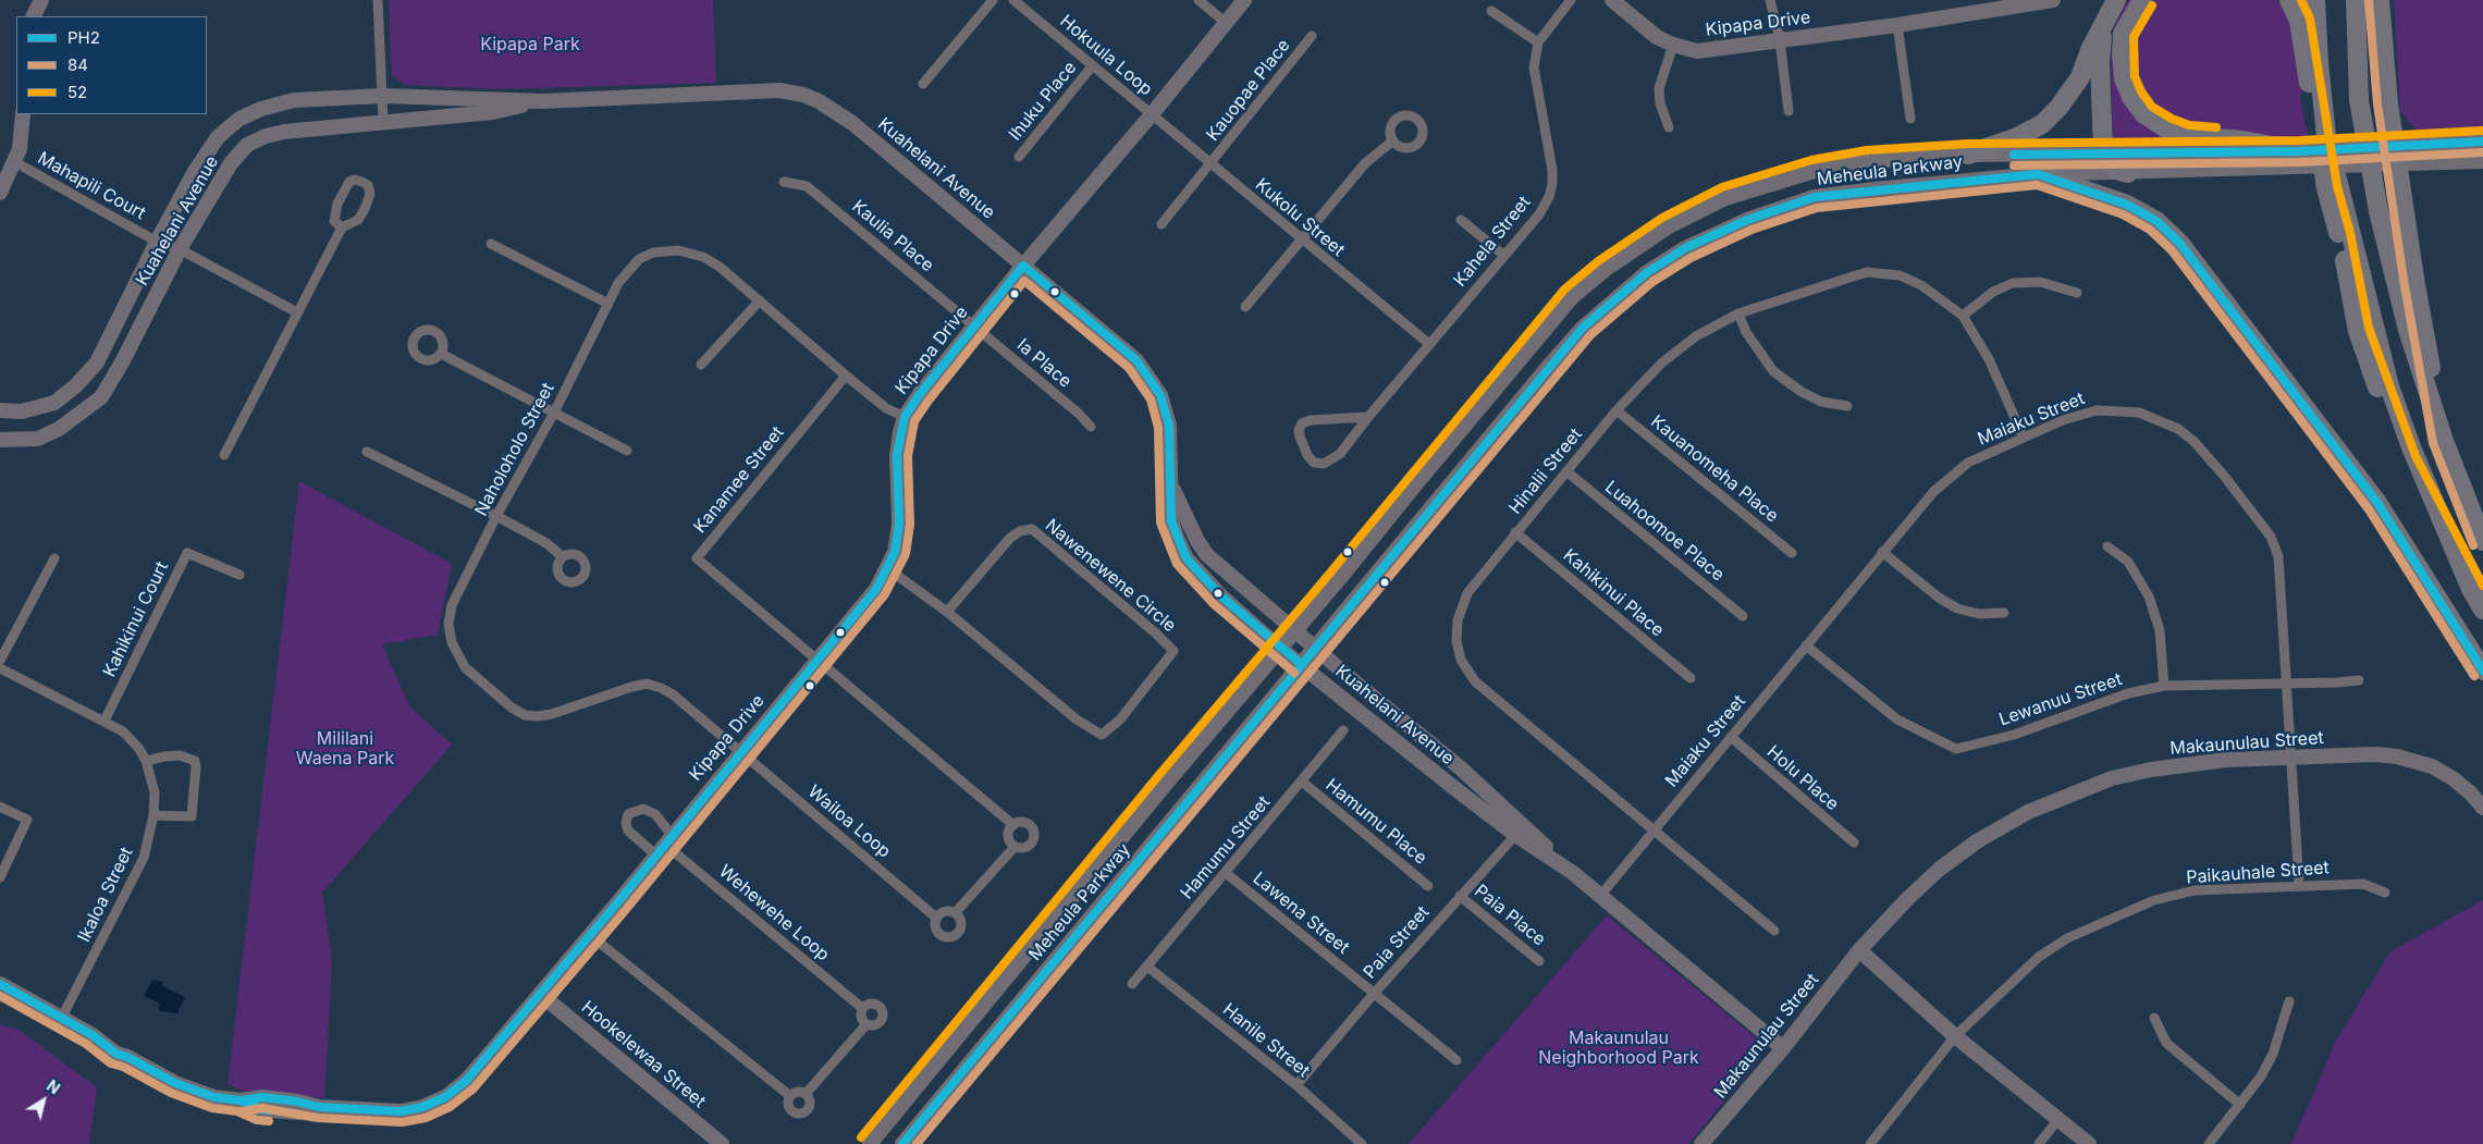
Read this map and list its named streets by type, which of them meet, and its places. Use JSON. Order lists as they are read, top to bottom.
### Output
{
  "streets": {
    "street": [
      "Kipapa Drive",
      "Hokuula Loop",
      "Kauopae Place",
      "Ihuku Place",
      "Kuahelani Avenue",
      "Meheula Parkway",
      "Mahapili Court",
      "Kukolu Street",
      "Kaulia Place",
      "Kahela Street",
      "Ia Place",
      "Maiaku Street",
      "Naholoholo Street",
      "Kauanomeha Place",
      "Hinalii Street",
      "Kanamee Street",
      "Luahoomoe Place",
      "Nawenewene Circle",
      "Kahikinui Place",
      "Kahikinui Court",
      "Lewanuu Street",
      "Makaunulau Street",
      "Holu Place",
      "Wailoa Loop",
      "Hamumu Place",
      "Hamumu Street",
      "Paikauhale Street",
      "Ikaloa Street",
      "Wehewehe Loop",
      "Lawena Street",
      "Paia Place",
      "Paia Street",
      "Hanile Street",
      "Hookelewaa Street"
    ]
  },
  "crossings": [
    ["Kipapa Drive", "Hokuula Loop"],
    ["Kipapa Drive", "Kuahelani Avenue"],
    ["Kipapa Drive", "Kukolu Street"],
    ["Kipapa Drive", "Kaulia Place"],
    ["Kipapa Drive", "Ia Place"],
    ["Kipapa Drive", "Naholoholo Street"],
    ["Kipapa Drive", "Kanamee Street"],
    ["Kipapa Drive", "Nawenewene Circle"],
    ["Kipapa Drive", "Wailoa Loop"],
    ["Kipapa Drive", "Ikaloa Street"],
    ["Kipapa Drive", "Wehewehe Loop"],
    ["Kipapa Drive", "Hookelewaa Street"],
    ["Hokuula Loop", "Ihuku Place"],
    ["Hokuula Loop", "Kukolu Street"],
    ["Kauopae Place", "Kukolu Street"],
    ["Kuahelani Avenue", "Meheula Parkway"],
    ["Kuahelani Avenue", "Mahapili Court"],
    ["Kuahelani Avenue", "Maiaku Street"],
    ["Kuahelani Avenue", "Makaunulau Street"],
    ["Kuahelani Avenue", "Paia Street"],
    ["Kukolu Street", "Kahela Street"],
    ["Kaulia Place", "Ia Place"],
    ["Maiaku Street", "Hinalii Street"],
    ["Maiaku Street", "Lewanuu Street"],
    ["Maiaku Street", "Makaunulau Street"],
    ["Maiaku Street", "Holu Place"],
    ["Maiaku Street", "Paikauhale Street"],
    ["Naholoholo Street", "Kanamee Street"],
    ["Naholoholo Street", "Wailoa Loop"],
    ["Kauanomeha Place", "Hinalii Street"],
    ["Hinalii Street", "Luahoomoe Place"],
    ["Hinalii Street", "Kahikinui Place"],
    ["Kahikinui Court", "Ikaloa Street"],
    ["Hamumu Place", "Hamumu Street"],
    ["Hamumu Street", "Lawena Street"],
    ["Hamumu Street", "Hanile Street"],
    ["Lawena Street", "Paia Street"],
    ["Paia Place", "Paia Street"],
    ["Paia Street", "Hanile Street"]
  ],
  "parks": ["Kipapa Park", "Mililani Waena Park", "Makaunulau Neighborhood Park"],
  "lines": ["transit line 52", "transit line 84", "transit line PH2"],
  "legend": ["PH2", "84", "52"],
  "north": "top right"
}
